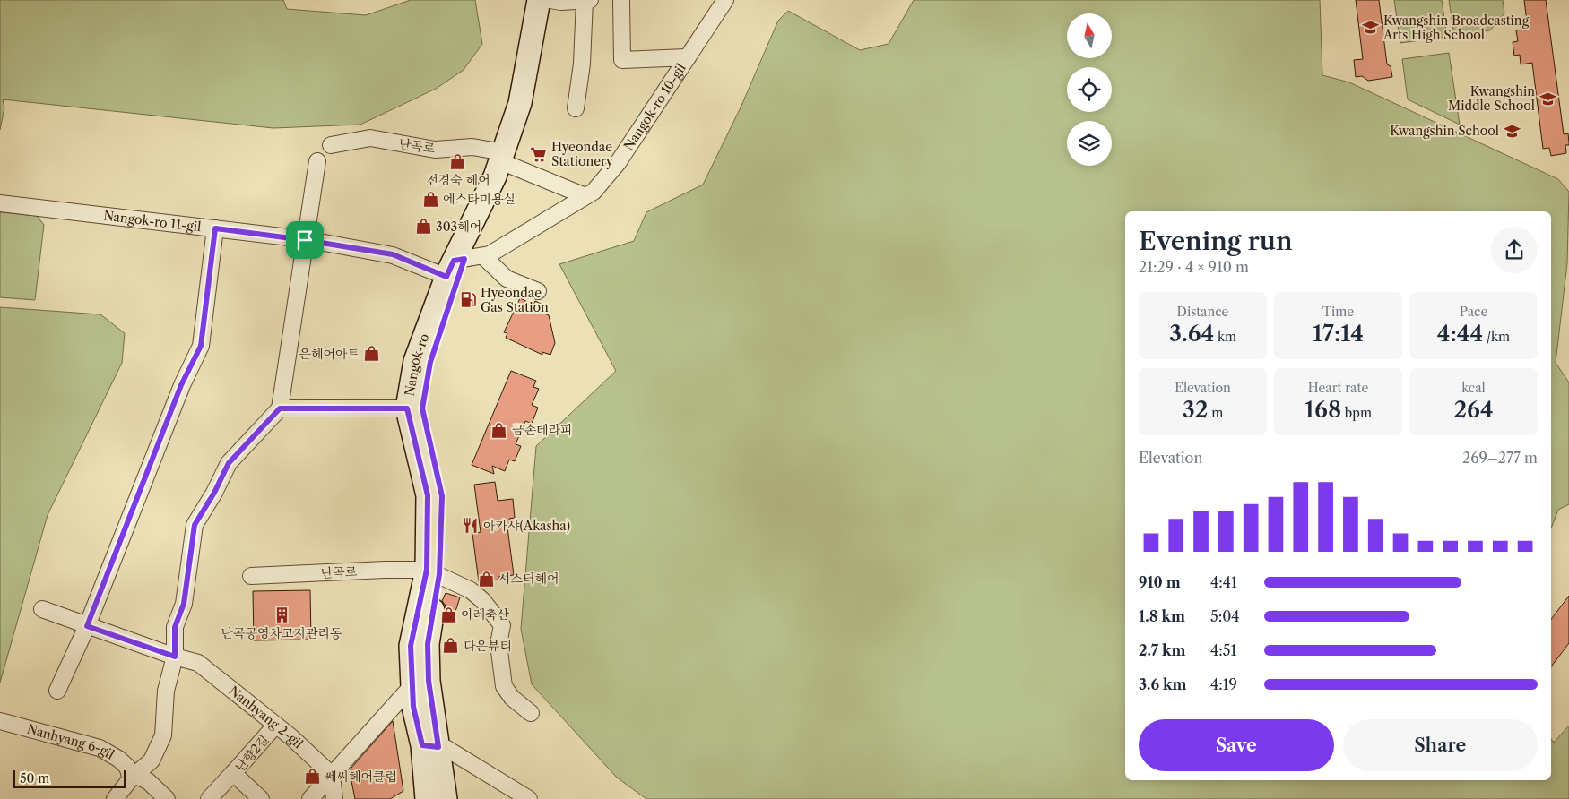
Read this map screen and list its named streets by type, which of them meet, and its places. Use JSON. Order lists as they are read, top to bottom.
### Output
{
  "streets": {
    "main road": ["Nangok-ro"],
    "street": [
      "Nangok-ro 10-gil",
      "난곡로",
      "Nangok-ro 11-gil",
      "Nanhyang 2-gil",
      "Nanhyang 6-gil",
      "난향2길"
    ]
  },
  "crossings": [
    ["Nangok-ro 10-gil", "난곡로"],
    ["Nangok-ro 10-gil", "Nangok-ro 11-gil"],
    ["Nangok-ro 10-gil", "Nangok-ro"],
    ["난곡로", "Nangok-ro"],
    ["Nangok-ro 11-gil", "Nangok-ro"],
    ["Nanhyang 2-gil", "난향2길"]
  ],
  "places": {
    "school or university": ["Kwangshin Broadcasting Arts High School", "Kwangshin Middle School", "Kwangshin School"],
    "supermarket": ["Hyeondae Stationery"],
    "shop": [
      "전경숙 헤어",
      "에스타미용실",
      "303헤어",
      "은헤어아트",
      "금손테라피",
      "시스터헤어",
      "이레축산",
      "다은뷰티",
      "쎄씨헤어클럽"
    ],
    "fuel station": ["Hyeondae Gas Station"],
    "restaurant": ["아카샤(Akasha)"],
    "building": ["난곡공영차고지관리동"]
  },
  "scale_bar": "50 m",
  "north": "top",
  "page": {
    "heading": ["Evening run", "21:29 · 4 × 910 m"],
    "stats": [
      ["Distance", "3.64 km"],
      ["Time", "17:14"],
      ["Pace", "4:44 /km"],
      ["Elevation", "32 m"],
      ["Heart rate", "168 bpm"],
      ["kcal", "264"]
    ],
    "chart": ["Elevation", "269–277 m"],
    "list": [
      {
        "name": "910 m",
        "note": "4:41"
      },
      {
        "name": "1.8 km",
        "note": "5:04"
      },
      {
        "name": "2.7 km",
        "note": "4:51"
      },
      {
        "name": "3.6 km",
        "note": "4:19"
      }
    ],
    "buttons": ["Save", "Share"],
    "scale": "50 m"
  }
}
